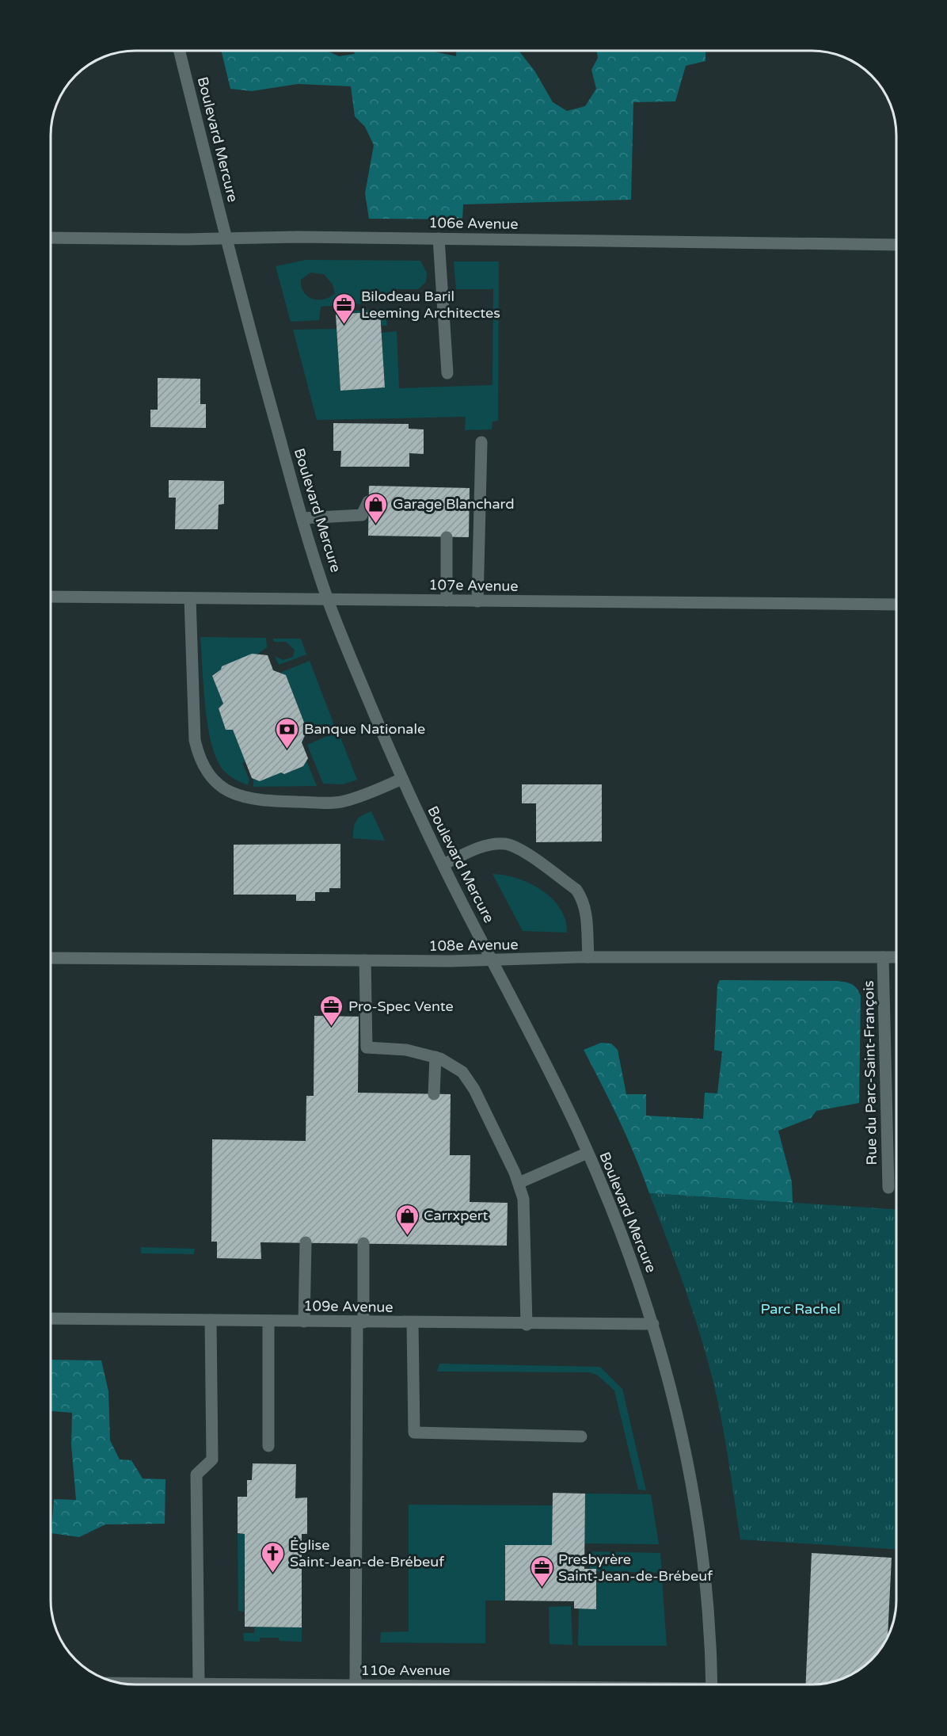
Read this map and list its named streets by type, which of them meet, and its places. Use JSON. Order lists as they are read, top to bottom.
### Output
{
  "streets": {
    "street": [
      "Boulevard Mercure",
      "106e Avenue",
      "107e Avenue",
      "108e Avenue",
      "Rue du Parc-Saint-François",
      "109e Avenue",
      "110e Avenue"
    ]
  },
  "crossings": [
    ["Boulevard Mercure", "106e Avenue"],
    ["Boulevard Mercure", "107e Avenue"],
    ["Boulevard Mercure", "108e Avenue"],
    ["Boulevard Mercure", "109e Avenue"],
    ["108e Avenue", "Rue du Parc-Saint-François"]
  ],
  "parks": ["Parc Rachel"],
  "places": {
    "office": ["Bilodeau Baril Leeming Architectes", "Pro-Spec Vente", "Presbyrère Saint-Jean-de-Brébeuf"],
    "shop": ["Garage Blanchard", "Carrxpert"],
    "bank": ["Banque Nationale"],
    "church": ["Église Saint-Jean-de-Brébeuf"]
  }
}
